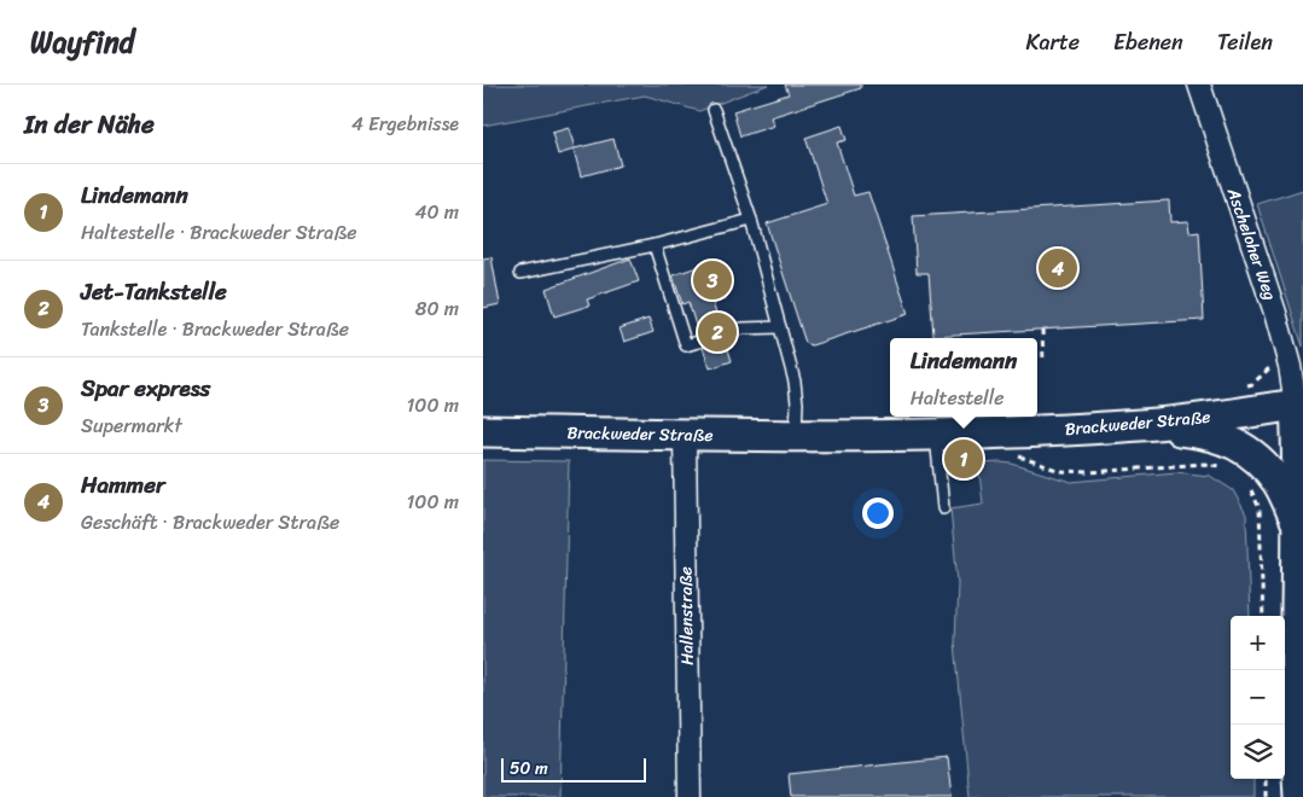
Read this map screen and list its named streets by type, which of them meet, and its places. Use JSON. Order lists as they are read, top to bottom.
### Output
{
  "streets": {
    "street": ["Ascheloher Weg", "Brackweder Straße", "Hallenstraße"]
  },
  "crossings": [
    ["Ascheloher Weg", "Brackweder Straße"],
    ["Brackweder Straße", "Hallenstraße"]
  ],
  "scale_bar": "50 m",
  "page": {
    "header": "Wayfind",
    "nav": ["Karte", "Ebenen", "Teilen"],
    "heading": ["In der Nähe", "4 Ergebnisse"],
    "list": [
      {
        "mark": "1",
        "name": "Lindemann",
        "note": "Haltestelle · Brackweder Straße",
        "value": "40 m"
      },
      {
        "mark": "2",
        "name": "Jet-Tankstelle",
        "note": "Tankstelle · Brackweder Straße",
        "value": "80 m"
      },
      {
        "mark": "3",
        "name": "Spar express",
        "note": "Supermarkt",
        "value": "100 m"
      },
      {
        "mark": "4",
        "name": "Hammer",
        "note": "Geschäft · Brackweder Straße",
        "value": "100 m"
      }
    ],
    "pins": [
      "4",
      "3",
      "2",
      "1"
    ],
    "popup": ["Lindemann", "Haltestelle"],
    "map_buttons": ["+", "−"],
    "scale": "50 m"
  }
}
